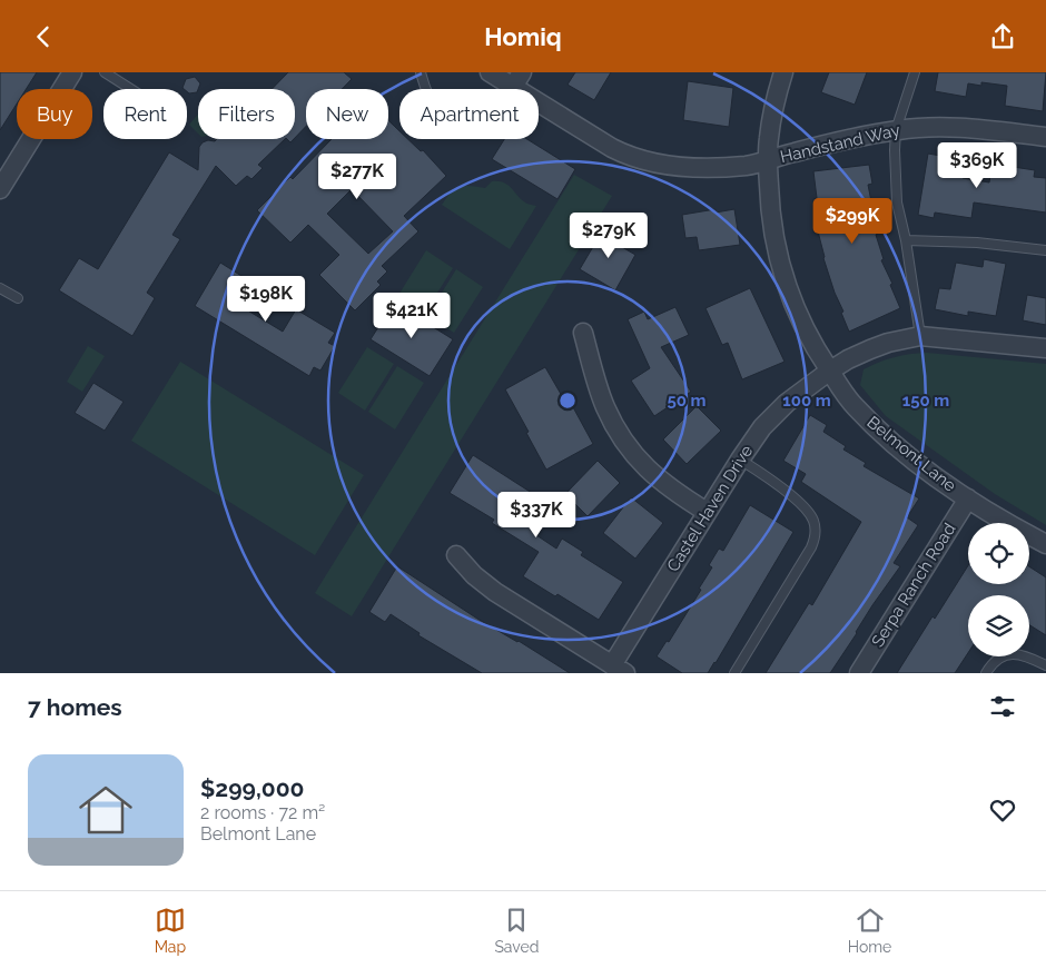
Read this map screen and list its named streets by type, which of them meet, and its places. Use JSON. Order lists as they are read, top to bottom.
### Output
{
  "streets": {
    "street": [
      "Handstand Way",
      "Belmont Lane",
      "Castel Haven Drive",
      "Serpa Ranch Road"
    ]
  },
  "crossings": [
    ["Handstand Way", "Belmont Lane"],
    ["Belmont Lane", "Castel Haven Drive"],
    ["Belmont Lane", "Serpa Ranch Road"]
  ],
  "page": {
    "header": "Homiq",
    "chip": [
      "Buy",
      "Rent",
      "Filters",
      "New",
      "Apartment"
    ],
    "price": [
      "$369K",
      "$277K",
      "$299K",
      "$279K",
      "$198K",
      "$421K",
      "$337K"
    ],
    "heading": "7 homes",
    "list": [
      {
        "name": "$299,000",
        "note": "2 rooms · 72 m² · Belmont Lane"
      }
    ],
    "tabs": ["Map", "Saved", "Home"]
  },
  "rings": ["50 m", "100 m", "150 m"]
}
